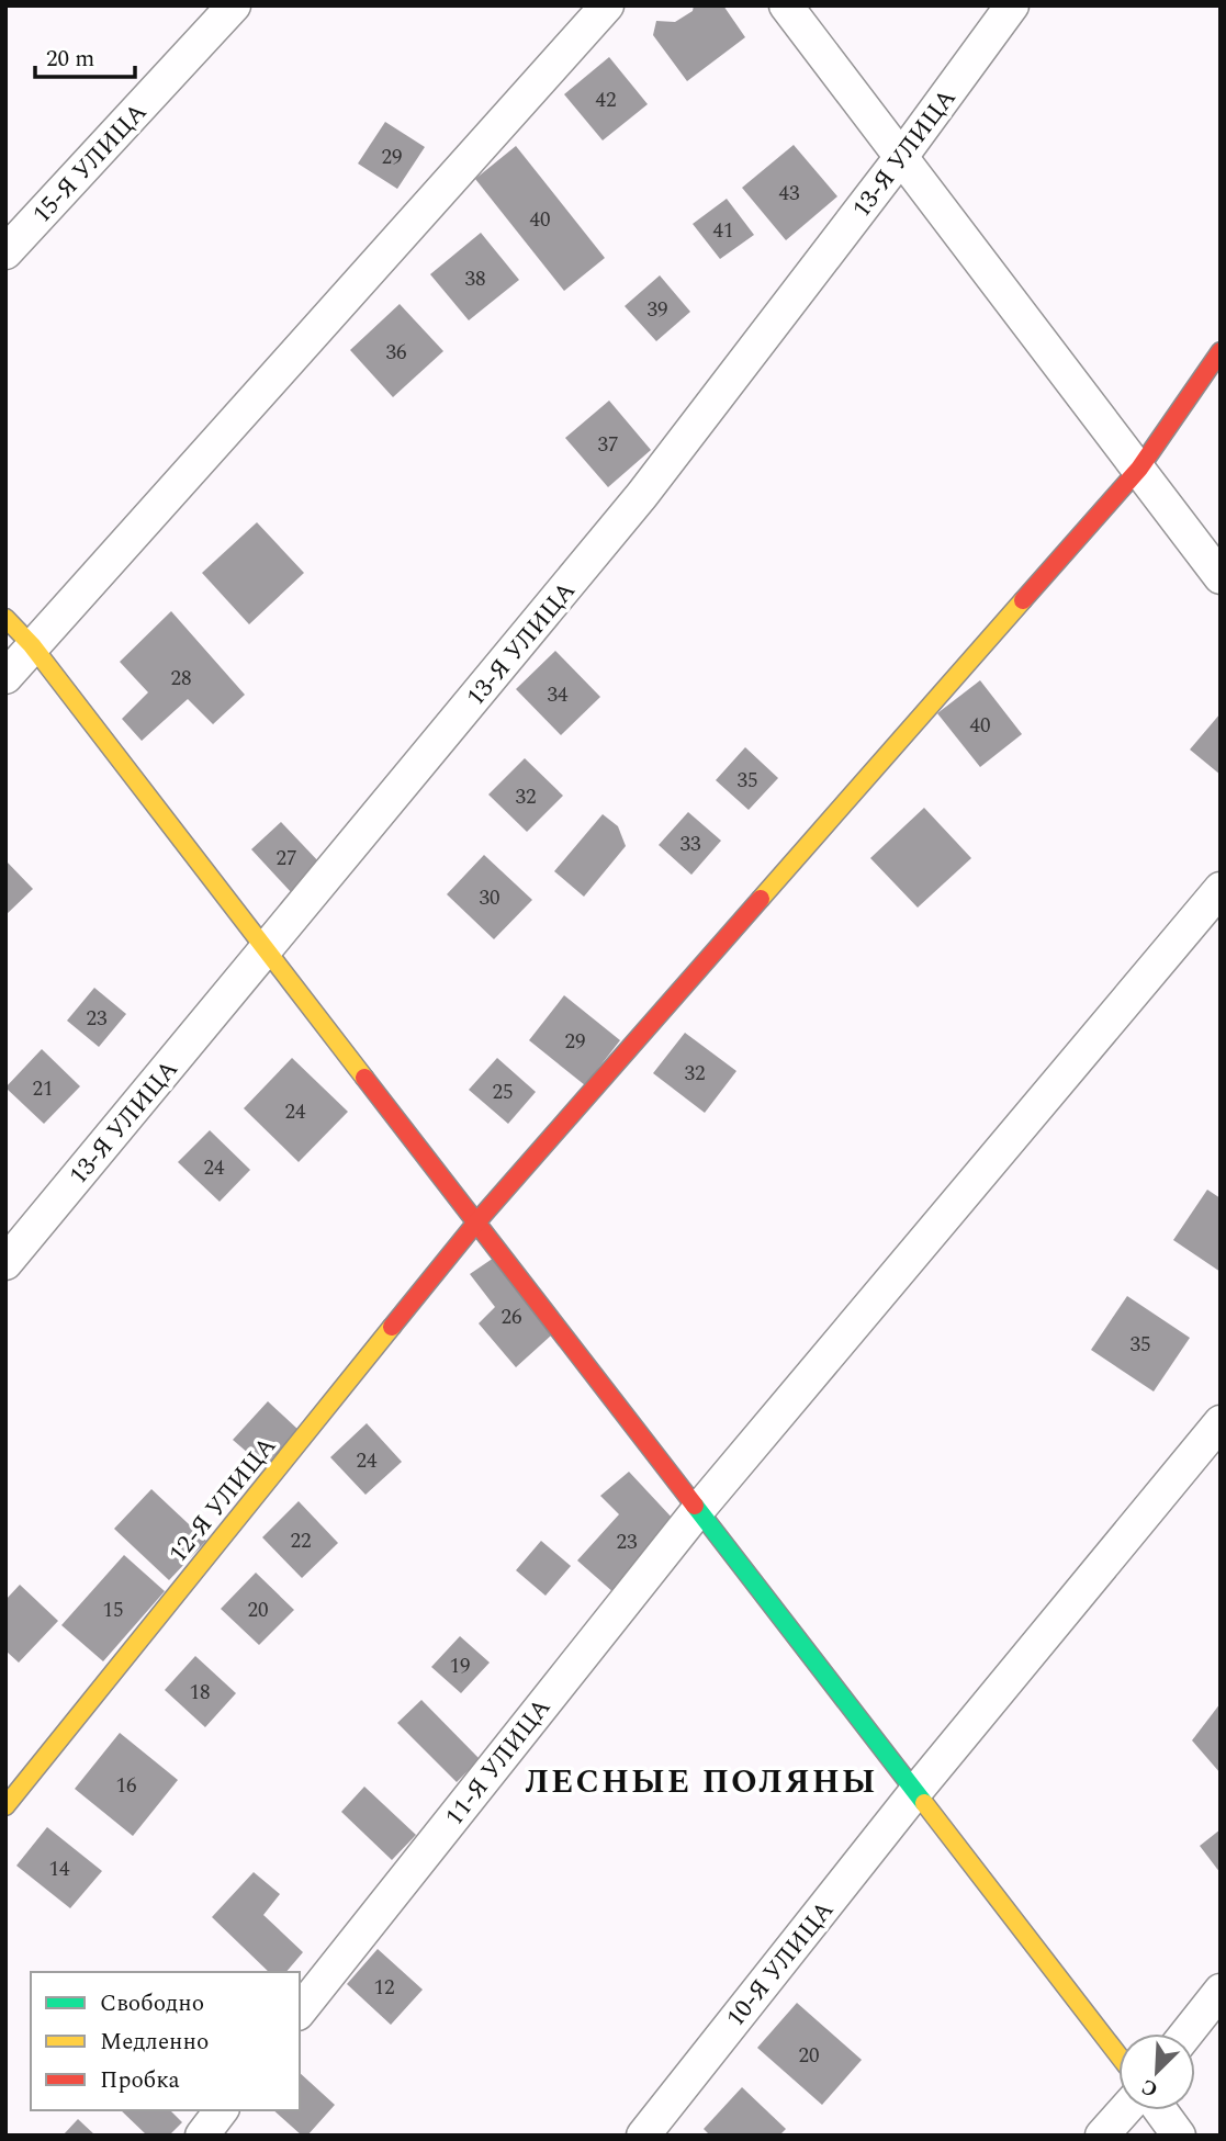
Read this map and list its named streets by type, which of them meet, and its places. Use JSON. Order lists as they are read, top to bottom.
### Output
{
  "streets": {
    "street": [
      "13-Я УЛИЦА",
      "15-Я УЛИЦА",
      "12-Я УЛИЦА",
      "11-Я УЛИЦА",
      "10-Я УЛИЦА"
    ]
  },
  "districts": ["ЛЕСНЫЕ ПОЛЯНЫ"],
  "house_numbers": [
    "42",
    "29",
    "43",
    "40",
    "41",
    "38",
    "39",
    "36",
    "37",
    "28",
    "34",
    "40",
    "35",
    "32",
    "33",
    "27",
    "30",
    "23",
    "29",
    "32",
    "21",
    "25",
    "24",
    "24",
    "26",
    "35",
    "24",
    "22",
    "23",
    "15",
    "20",
    "19",
    "18",
    "16",
    "14",
    "12",
    "20"
  ],
  "legend": ["Свободно", "Медленно", "Пробка"],
  "scale_bar": "20 m",
  "north": "bottom left"
}
